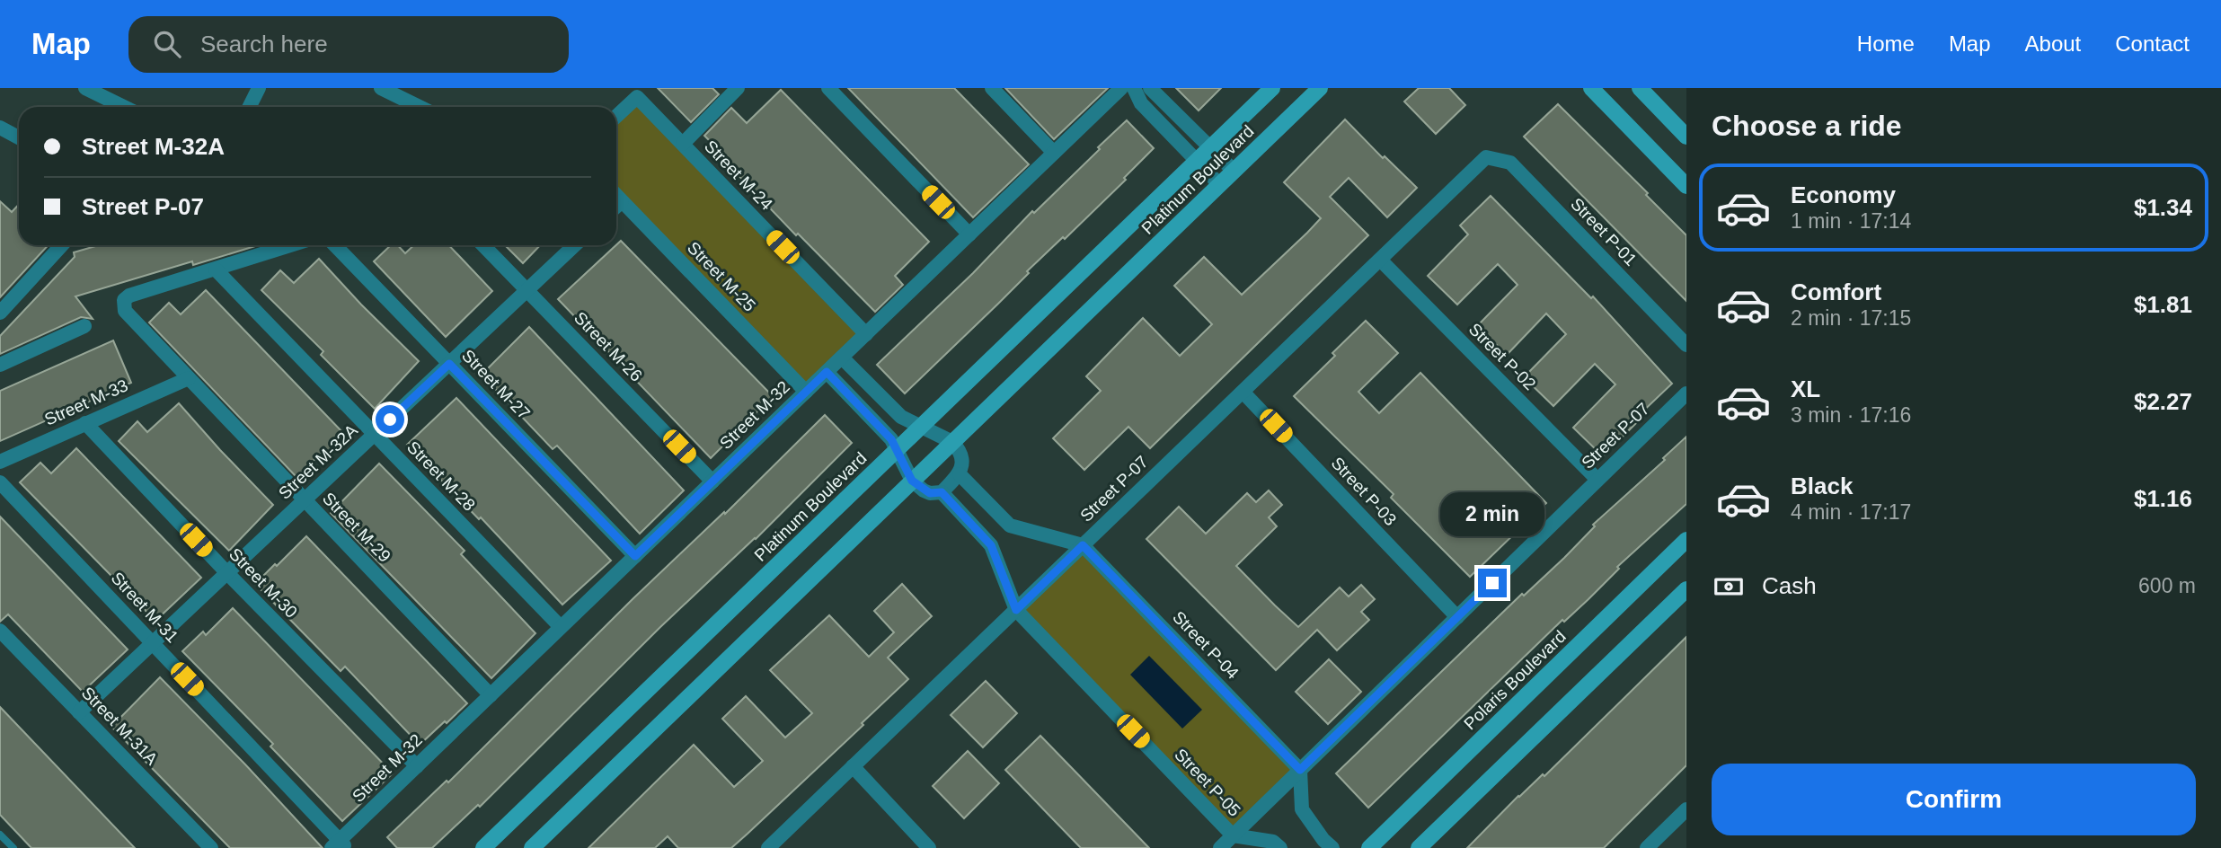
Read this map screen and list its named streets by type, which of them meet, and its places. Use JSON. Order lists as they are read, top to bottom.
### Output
{
  "streets": {
    "street": [
      "Street M-24",
      "Platinum Boulevard",
      "Street P-01",
      "Street M-25",
      "Street M-26",
      "Street P-02",
      "Street M-27",
      "Street M-33",
      "Street M-32",
      "Street P-07",
      "Street M-32A",
      "Street M-28",
      "Street P-03",
      "Street M-29",
      "Street M-30",
      "Street M-31",
      "Street P-04",
      "Polaris Boulevard",
      "Street M-31A",
      "Street P-05"
    ]
  },
  "crossings": [
    ["Street M-24", "Street M-32"],
    ["Street P-01", "Street P-07"],
    ["Street M-25", "Street M-32"],
    ["Street M-26", "Street M-32"],
    ["Street M-26", "Street M-32A"],
    ["Street P-02", "Street P-07"],
    ["Street M-27", "Street M-32"],
    ["Street M-27", "Street M-32A"],
    ["Street M-33", "Street M-29"],
    ["Street M-33", "Street M-30"],
    ["Street M-32", "Street M-28"],
    ["Street M-32", "Street M-29"],
    ["Street M-32", "Street M-30"],
    ["Street M-32", "Street M-31"],
    ["Street P-07", "Street P-03"],
    ["Street P-07", "Street P-04"],
    ["Street P-07", "Street P-05"],
    ["Street M-32A", "Street M-28"],
    ["Street M-32A", "Street M-29"],
    ["Street M-32A", "Street M-30"],
    ["Street M-32A", "Street M-31"],
    ["Street M-32A", "Street M-31A"],
    ["Street M-28", "Street M-29"]
  ],
  "page": {
    "header": "Map",
    "search": "Search here",
    "nav": [
      "Home",
      "Map",
      "About",
      "Contact"
    ],
    "heading": "Choose a ride",
    "banner": ["Street M-32A", "Street P-07"],
    "list": [
      {
        "name": "Economy",
        "note": "1 min · 17:14",
        "value": "$1.34"
      },
      {
        "name": "Comfort",
        "note": "2 min · 17:15",
        "value": "$1.81"
      },
      {
        "name": "XL",
        "note": "3 min · 17:16",
        "value": "$2.27"
      },
      {
        "name": "Black",
        "note": "4 min · 17:17",
        "value": "$1.16"
      }
    ],
    "bubble": "2 min",
    "pay": ["Cash", "600 m"],
    "buttons": "Confirm"
  }
}
